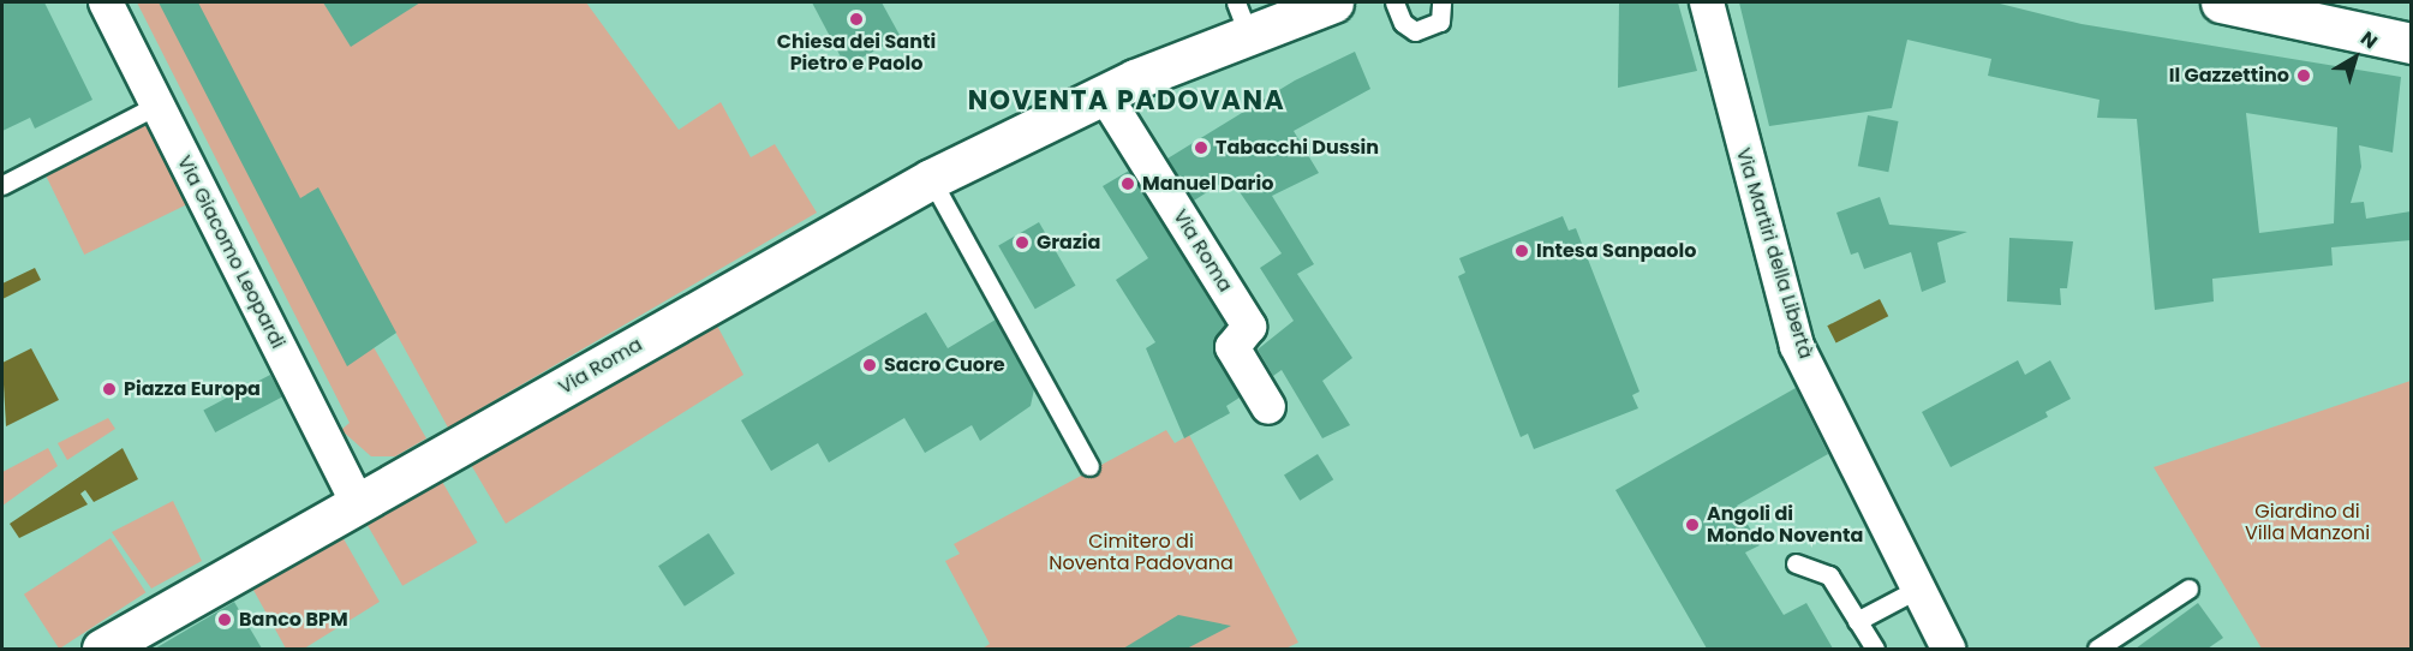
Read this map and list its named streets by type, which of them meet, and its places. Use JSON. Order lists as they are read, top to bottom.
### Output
{
  "streets": {
    "street": ["Via Roma", "Via Giacomo Leopardi", "Via Martiri della Libertà"]
  },
  "crossings": [
    ["Via Roma", "Via Giacomo Leopardi"]
  ],
  "districts": ["NOVENTA PADOVANA"],
  "parks": ["Giardino di Villa Manzoni", "Cimitero di Noventa Padovana"],
  "places": [
    "Chiesa dei Santi Pietro e Paolo",
    "Il Gazzettino",
    "Tabacchi Dussin",
    "Manuel Dario",
    "Grazia",
    "Intesa Sanpaolo",
    "Sacro Cuore",
    "Piazza Europa",
    "Angoli di Mondo Noventa",
    "Banco BPM"
  ],
  "north": "top right"
}
